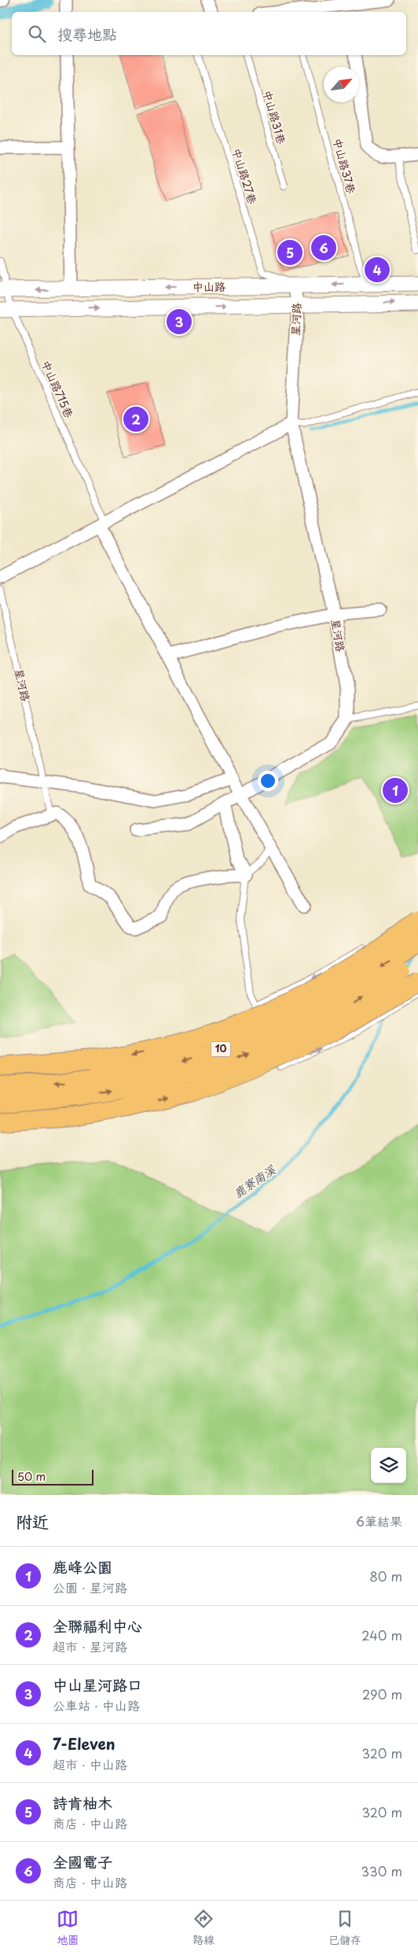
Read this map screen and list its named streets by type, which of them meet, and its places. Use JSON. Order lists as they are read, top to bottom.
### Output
{
  "streets": {
    "main road": ["10"],
    "street": ["中山路", "星河路"],
    "lane": [
      "中山路31巷",
      "中山路37巷",
      "中山路27巷",
      "中山路715巷"
    ]
  },
  "crossings": [
    ["中山路37巷", "中山路"],
    ["中山路27巷", "中山路"],
    ["中山路27巷", "星河路"],
    ["中山路", "星河路"],
    ["中山路", "中山路715巷"]
  ],
  "water": ["鹿寮南溪"],
  "scale_bar": "50 m",
  "north": "top right",
  "page": {
    "search": "搜尋地點",
    "pins": [
      "6",
      "5",
      "4",
      "3",
      "2",
      "1"
    ],
    "scale": "50 m",
    "heading": ["附近", "6筆結果"],
    "list": [
      {
        "mark": "1",
        "name": "鹿峰公園",
        "note": "公園 · 星河路",
        "value": "80 m"
      },
      {
        "mark": "2",
        "name": "全聯福利中心",
        "note": "超市 · 星河路",
        "value": "240 m"
      },
      {
        "mark": "3",
        "name": "中山星河路口",
        "note": "公車站 · 中山路",
        "value": "290 m"
      },
      {
        "mark": "4",
        "name": "7-Eleven",
        "note": "超市 · 中山路",
        "value": "320 m"
      },
      {
        "mark": "5",
        "name": "詩肯柚木",
        "note": "商店 · 中山路",
        "value": "320 m"
      },
      {
        "mark": "6",
        "name": "全國電子",
        "note": "商店 · 中山路",
        "value": "330 m"
      }
    ],
    "nav": ["地圖", "路線", "已儲存"]
  }
}
